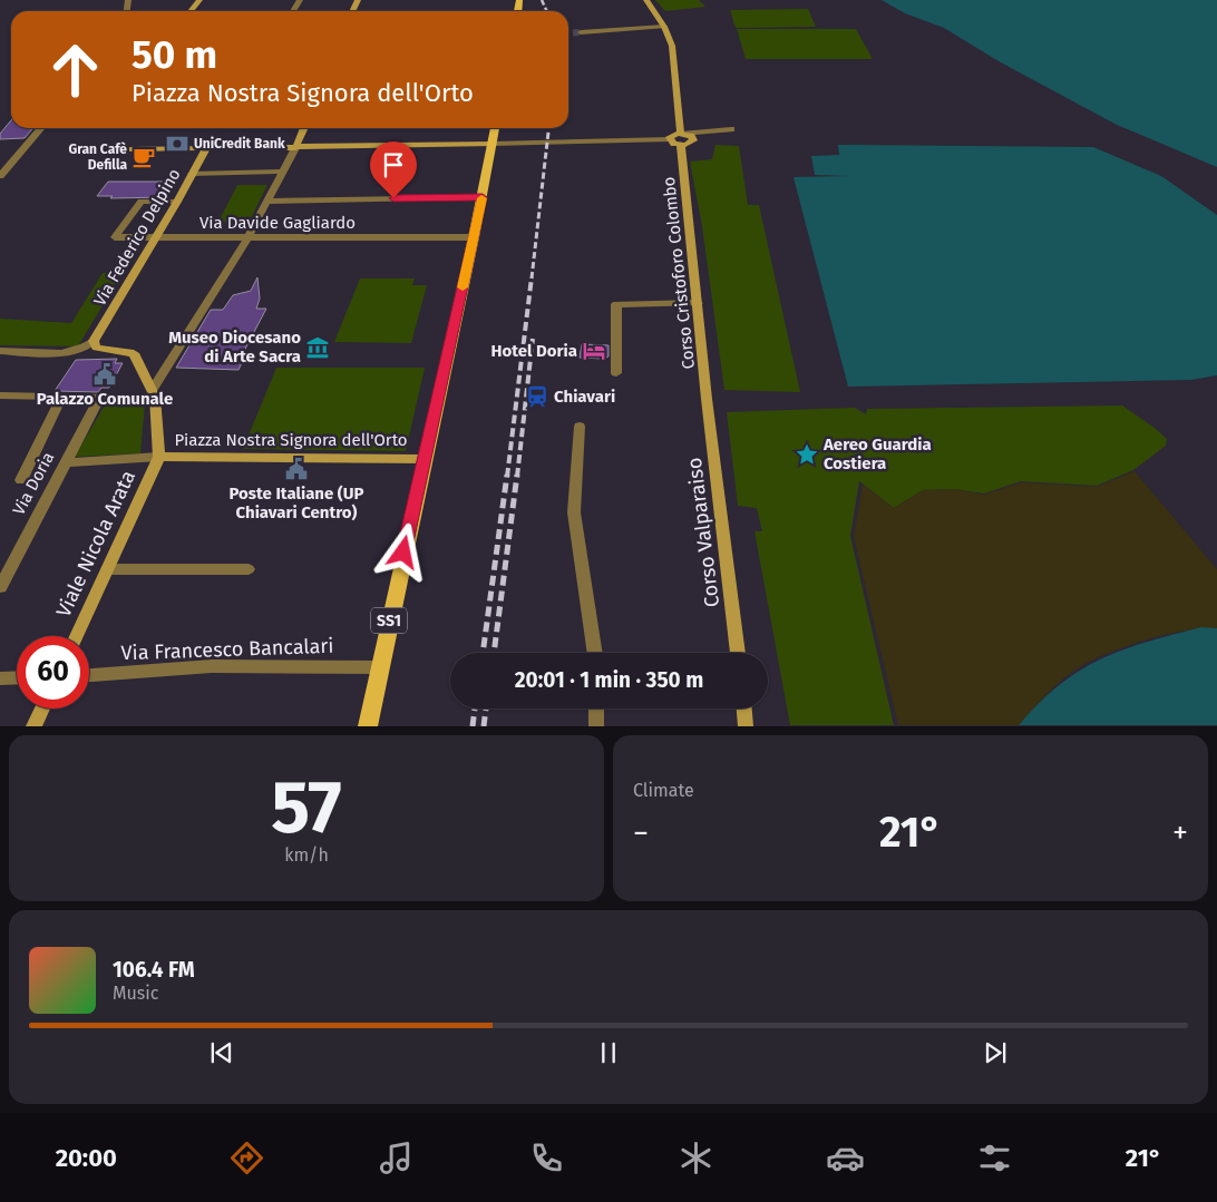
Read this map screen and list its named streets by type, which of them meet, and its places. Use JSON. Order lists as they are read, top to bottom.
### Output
{
  "streets": {
    "main road": ["Piazza Nostra Signora dell'Orto", "SS1"],
    "street": [
      "Via Davide Gagliardo",
      "Via Federico Delpino",
      "Corso Cristoforo Colombo",
      "Via Doria",
      "Corso Valparaiso",
      "Viale Nicola Arata",
      "Via Francesco Bancalari"
    ]
  },
  "crossings": [
    ["Via Davide Gagliardo", "Via Federico Delpino"],
    ["Via Davide Gagliardo", "Piazza Nostra Signora dell'Orto"],
    ["Via Federico Delpino", "Piazza Nostra Signora dell'Orto"],
    ["Corso Cristoforo Colombo", "Corso Valparaiso"],
    ["Piazza Nostra Signora dell'Orto", "Via Doria"],
    ["Piazza Nostra Signora dell'Orto", "Viale Nicola Arata"],
    ["Piazza Nostra Signora dell'Orto", "SS1"],
    ["SS1", "Via Francesco Bancalari"]
  ],
  "places": {
    "bank": ["UniCredit Bank"],
    "cafe": ["Gran Cafè Defilla"],
    "museum": ["Museo Diocesano di Arte Sacra"],
    "hotel": ["Hotel Doria"],
    "public building": ["Palazzo Comunale", "Poste Italiane (UP Chiavari Centro)"],
    "station": ["Chiavari"],
    "place": ["Aereo Guardia Costiera"]
  },
  "page": {
    "turn": ["50 m", "Piazza Nostra Signora dell'Orto"],
    "limit": "60",
    "trip": "20:01 · 1 min · 350 m",
    "tile": [
      ["57", "km/h"],
      "Climate"
    ],
    "heat": ["−", "21°", "+"],
    "song": ["106.4 FM", "Music"],
    "tabs": ["20:00", "21°"]
  }
}
